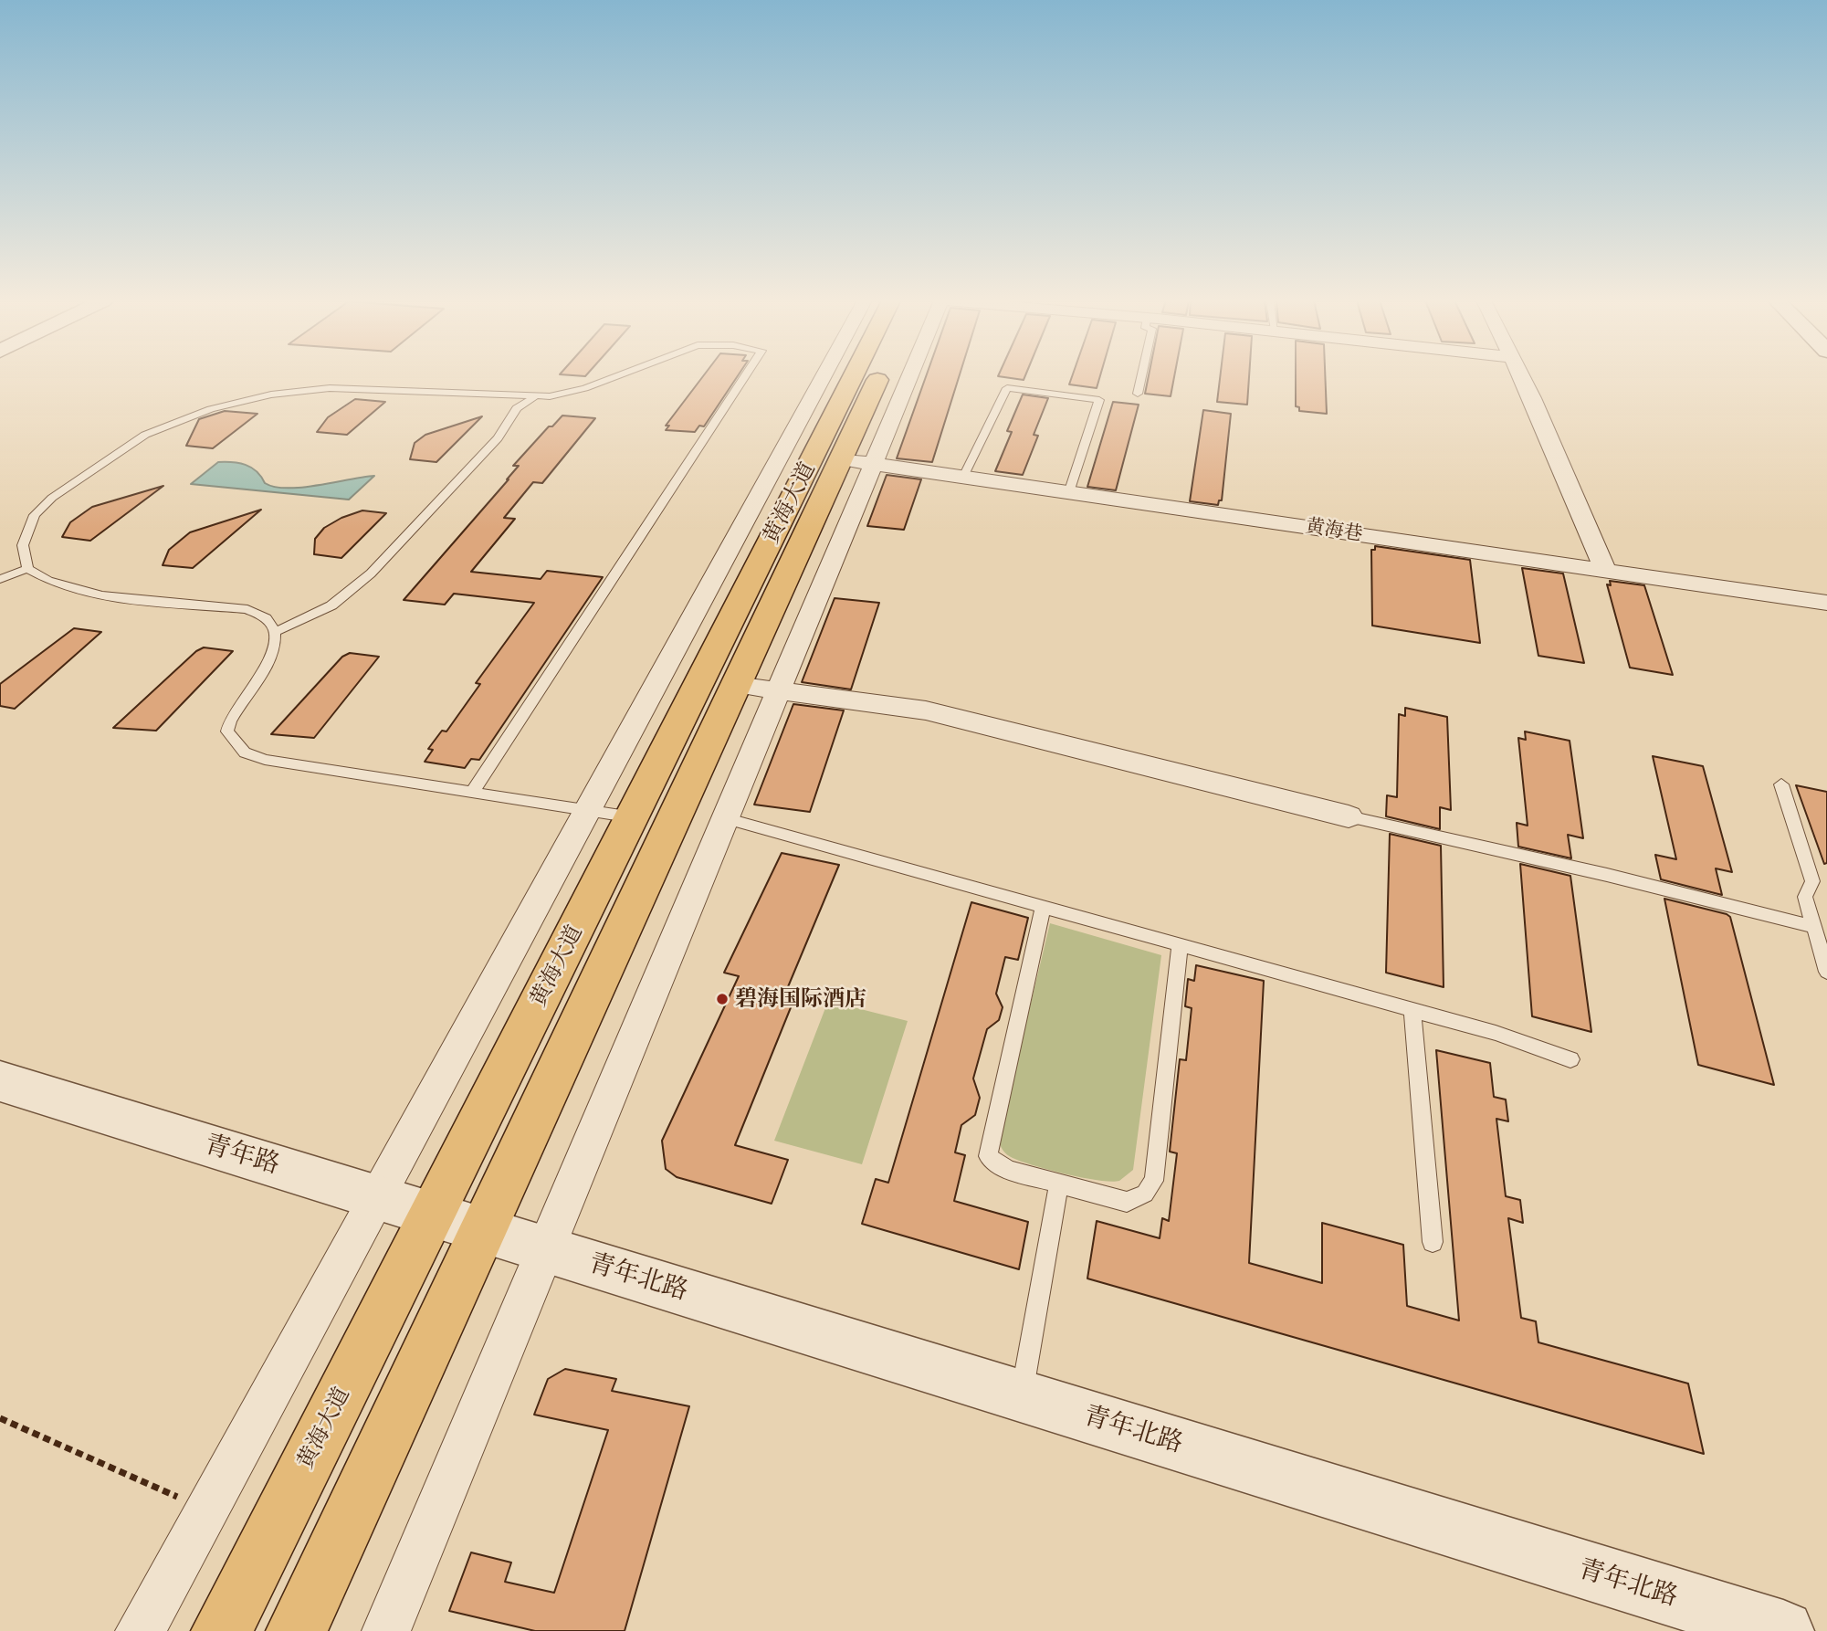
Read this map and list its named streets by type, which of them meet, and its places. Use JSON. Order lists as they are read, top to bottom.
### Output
{
  "streets": {
    "main road": ["黄海大道"],
    "street": ["黄海巷", "青年路", "青年北路"]
  },
  "crossings": [
    ["黄海大道", "黄海巷"],
    ["黄海大道", "青年路"],
    ["黄海大道", "青年北路"],
    ["青年路", "青年北路"]
  ],
  "places": ["碧海国际酒店"]
}
